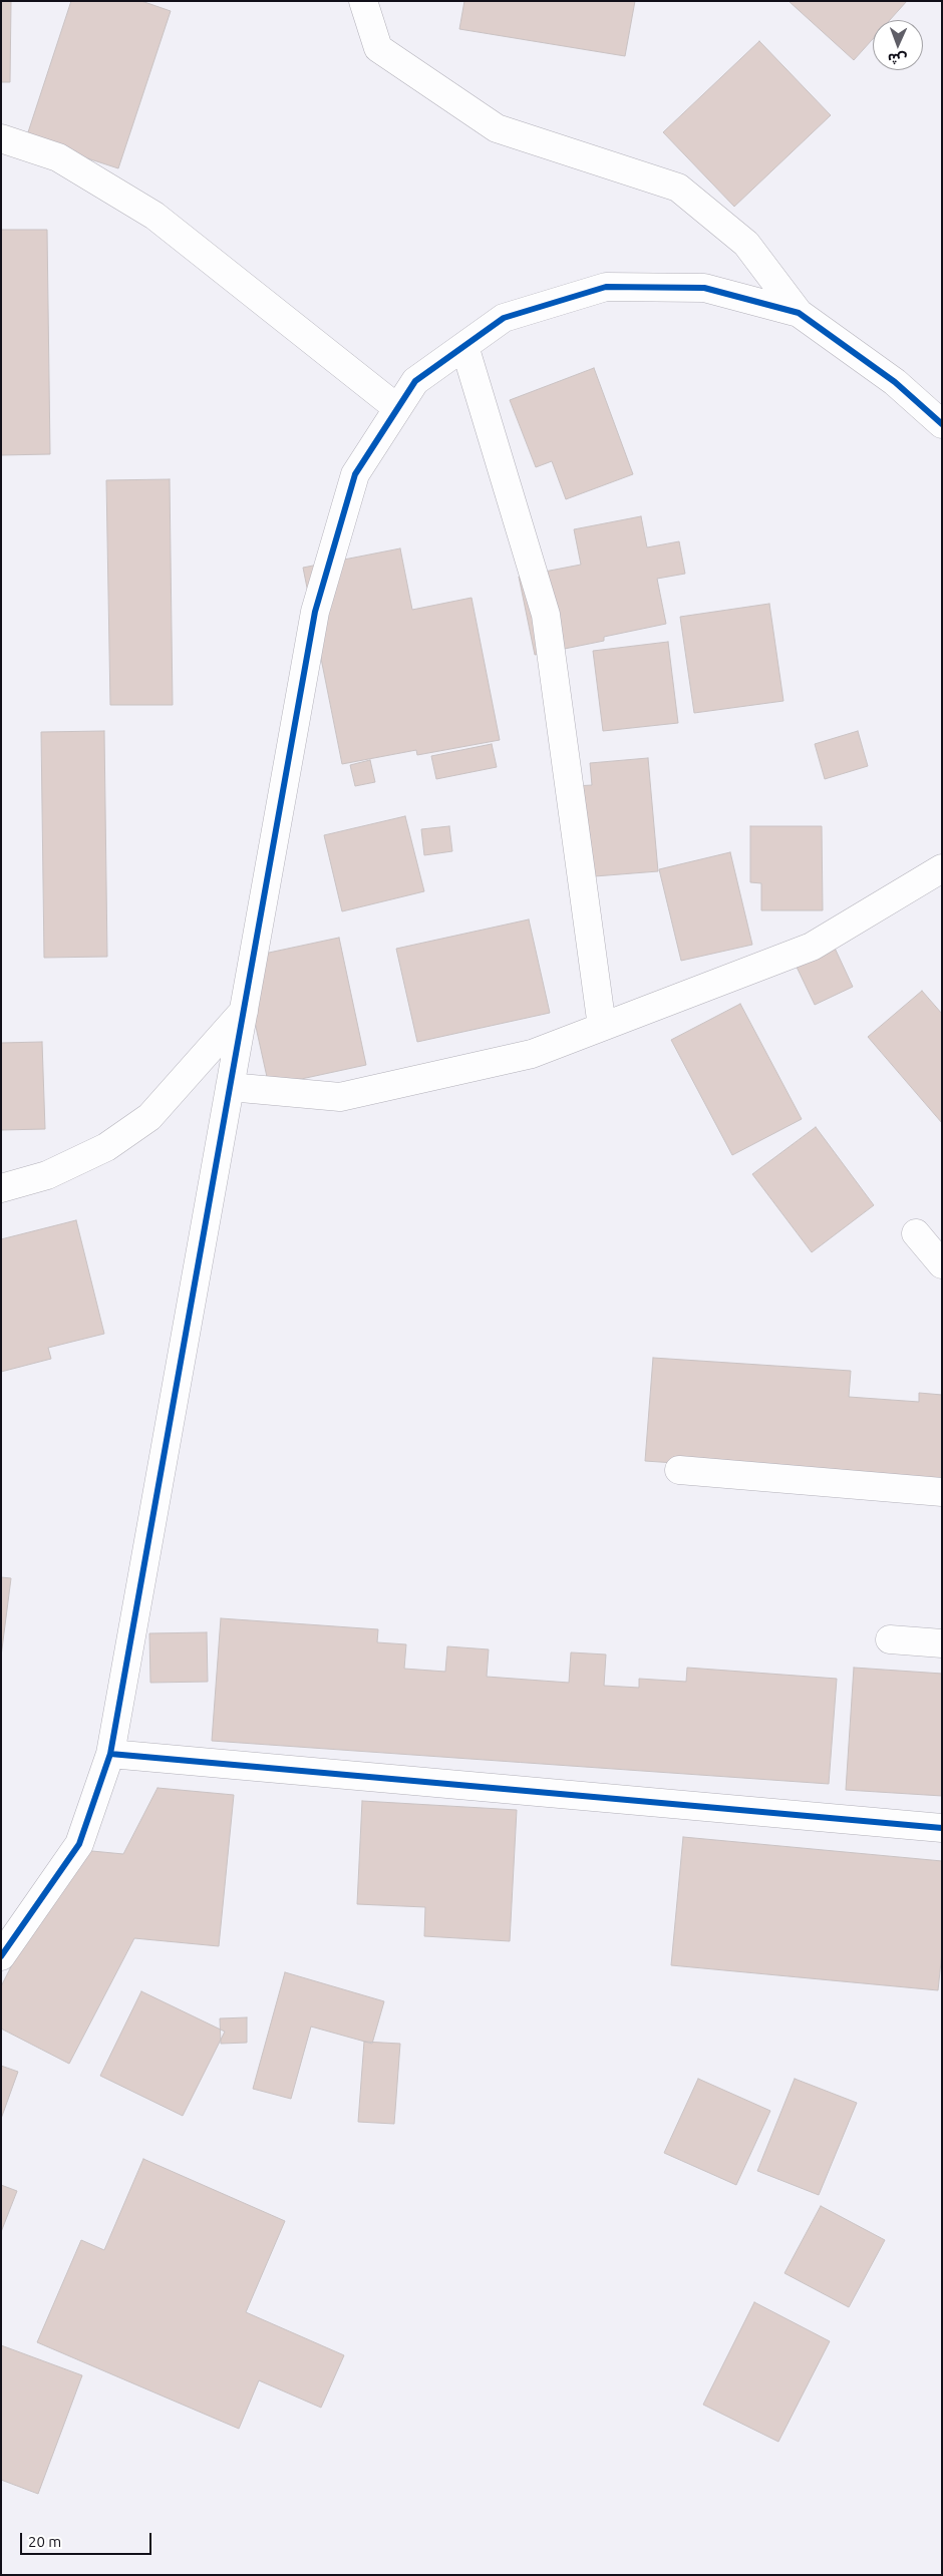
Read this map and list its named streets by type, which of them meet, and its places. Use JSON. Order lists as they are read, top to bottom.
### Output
{
  "scale_bar": "20 m",
  "north": "bottom"
}
